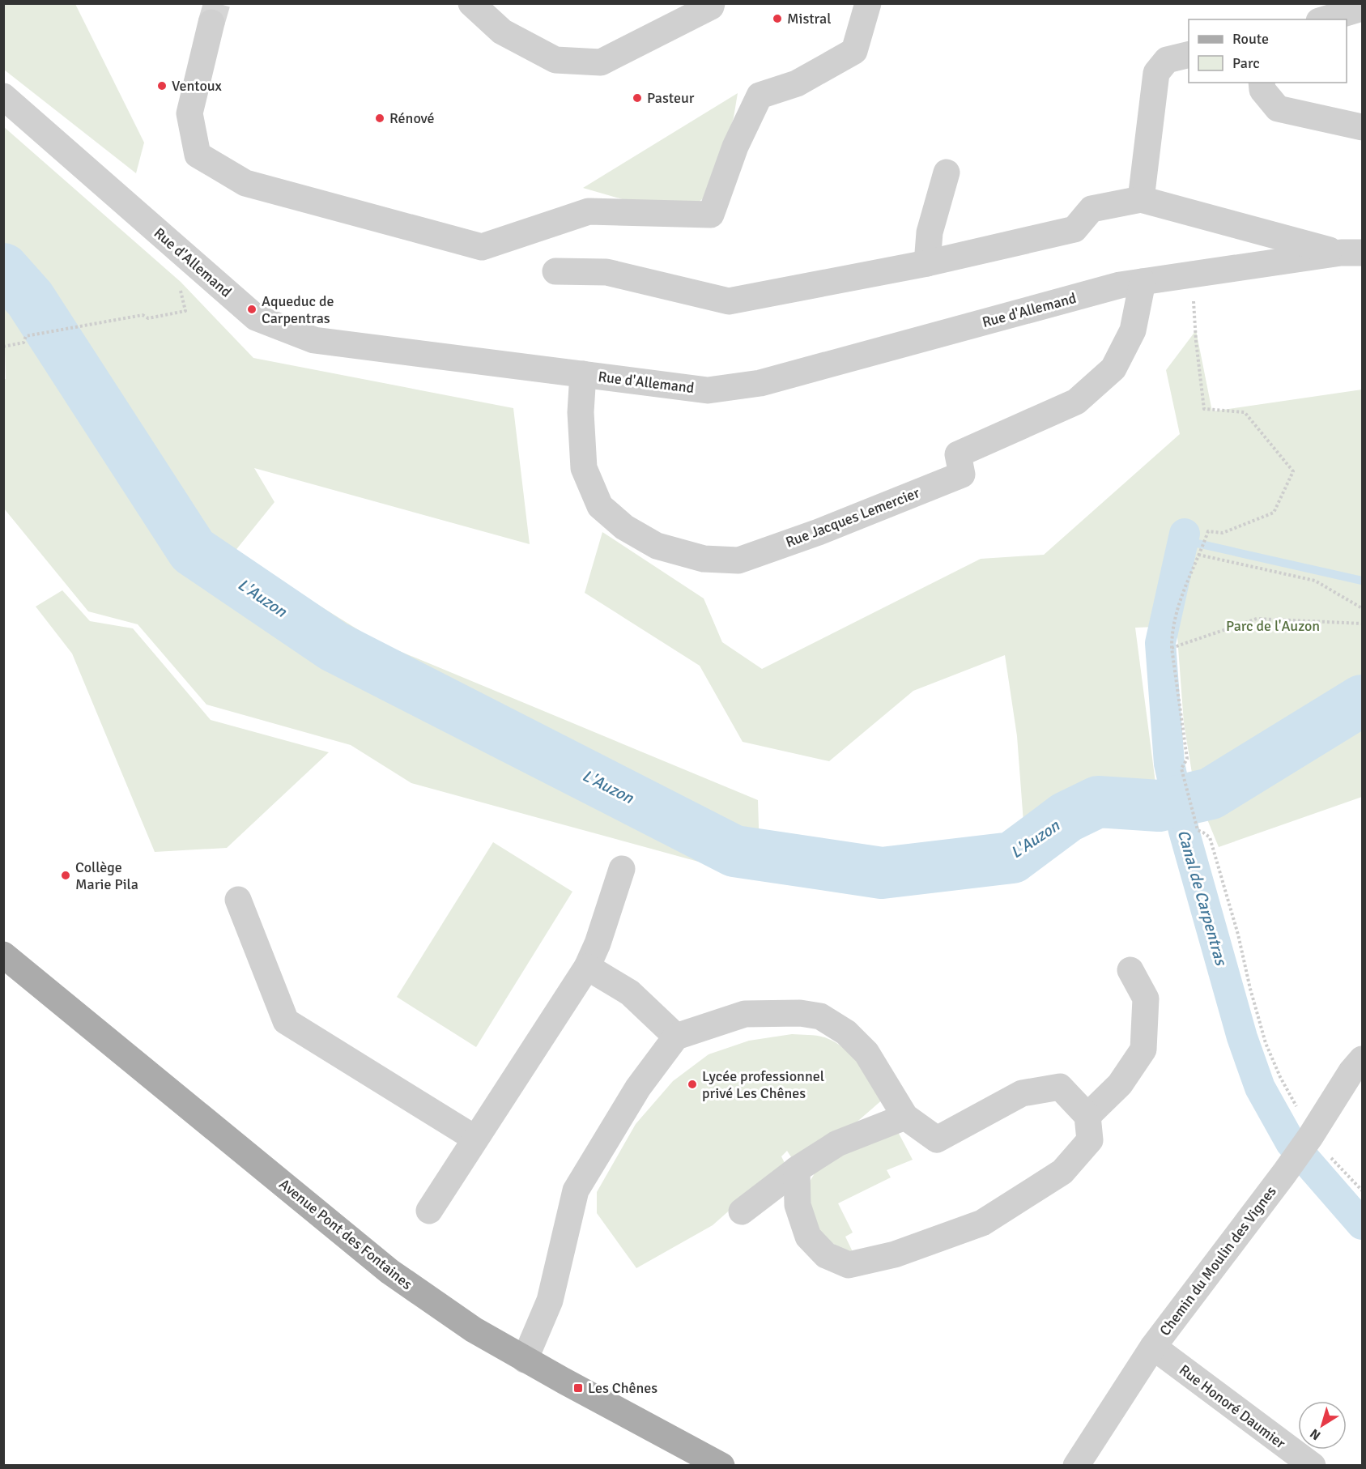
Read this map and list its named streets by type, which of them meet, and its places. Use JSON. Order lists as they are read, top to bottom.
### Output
{
  "streets": {
    "main road": ["Avenue Pont des Fontaines"],
    "street": [
      "Rue d'Allemand",
      "Rue Jacques Lemercier",
      "Chemin du Moulin des Vignes",
      "Rue Honoré Daumier"
    ]
  },
  "crossings": [
    ["Rue d'Allemand", "Rue Jacques Lemercier"],
    ["Chemin du Moulin des Vignes", "Rue Honoré Daumier"]
  ],
  "water": ["L'Auzon", "Canal de Carpentras"],
  "parks": ["Parc de l'Auzon"],
  "places": {
    "other": [
      "Mistral",
      "Ventoux",
      "Pasteur",
      "Rénové",
      "Aqueduc de Carpentras",
      "Collège Marie Pila",
      "Lycée professionnel privé Les Chênes"
    ],
    "transit": ["Les Chênes"]
  },
  "legend": ["Route", "Parc"],
  "north": "bottom left"
}
